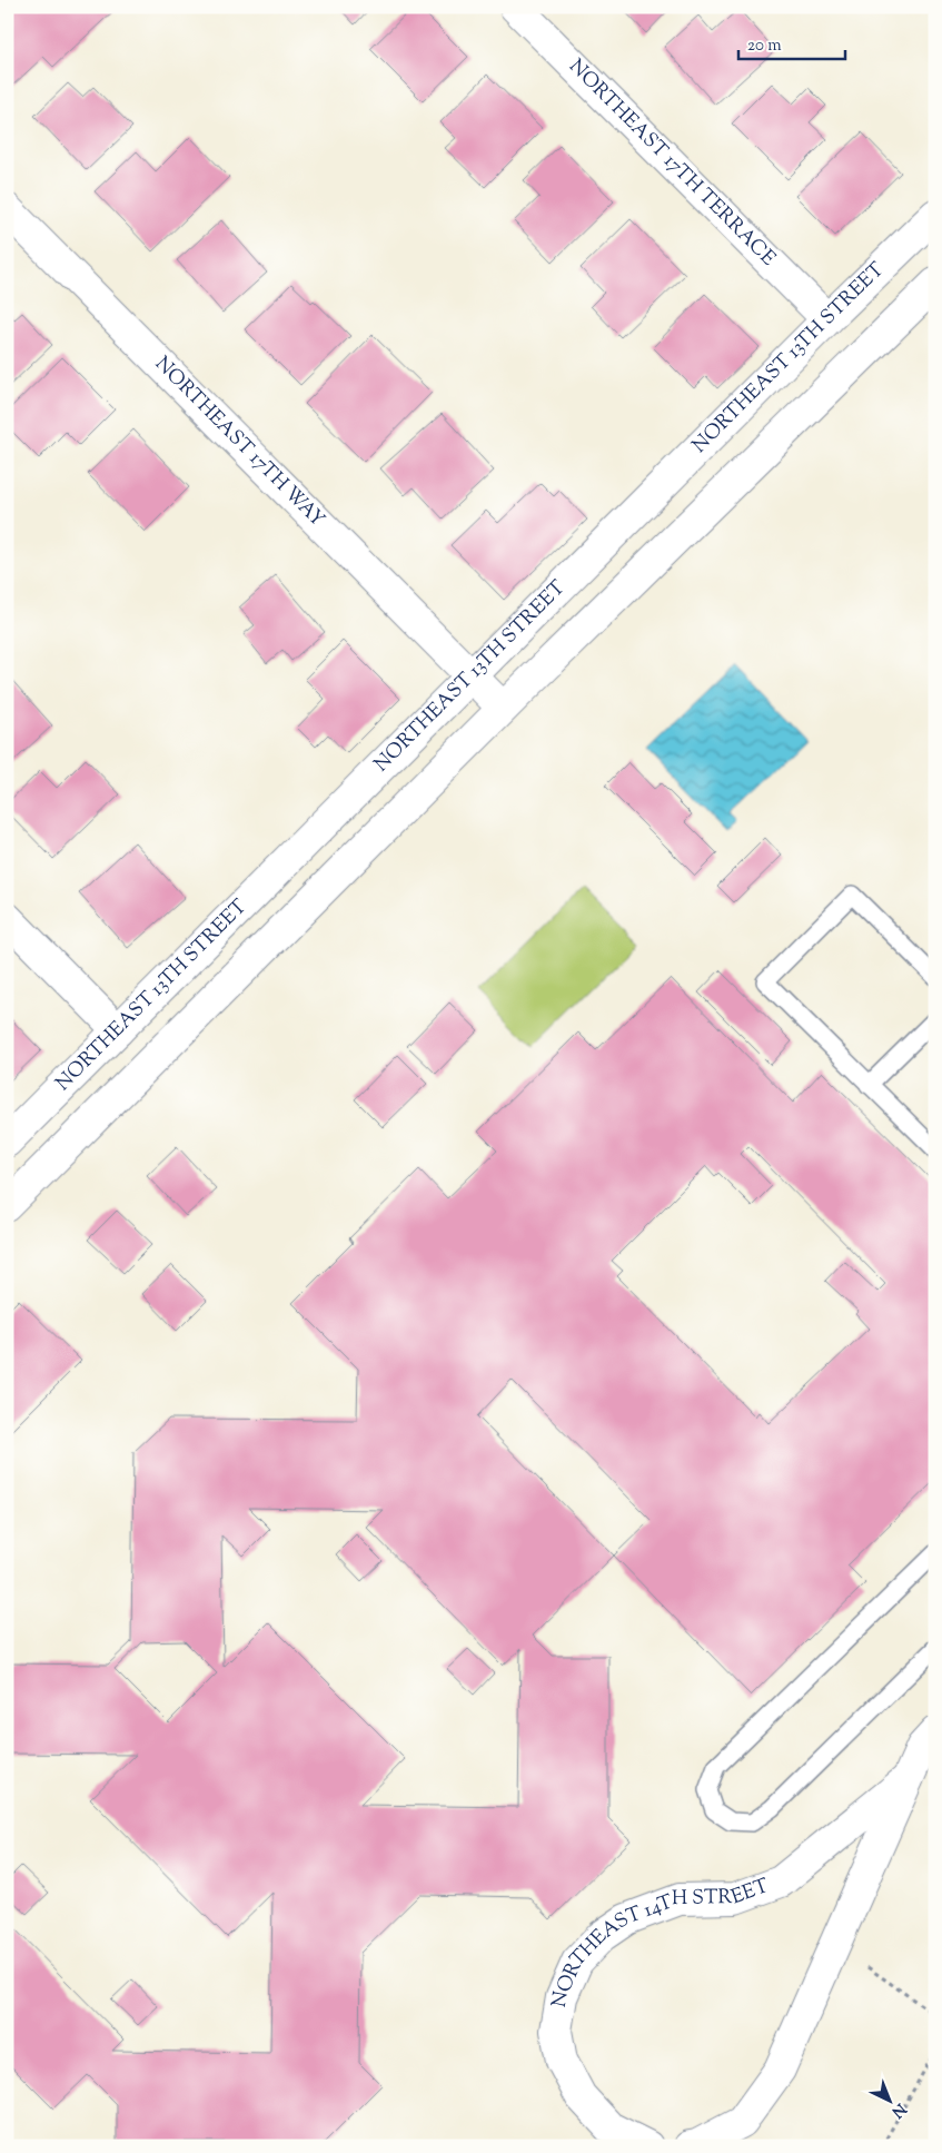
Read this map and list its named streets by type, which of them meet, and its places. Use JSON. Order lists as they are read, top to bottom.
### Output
{
  "streets": {
    "street": [
      "NORTHEAST 17TH TERRACE",
      "NORTHEAST 13TH STREET",
      "NORTHEAST 17TH WAY",
      "NORTHEAST 14TH STREET"
    ]
  },
  "crossings": [
    ["NORTHEAST 17TH TERRACE", "NORTHEAST 13TH STREET"],
    ["NORTHEAST 13TH STREET", "NORTHEAST 17TH WAY"]
  ],
  "scale_bar": "20 m",
  "north": "bottom right"
}
